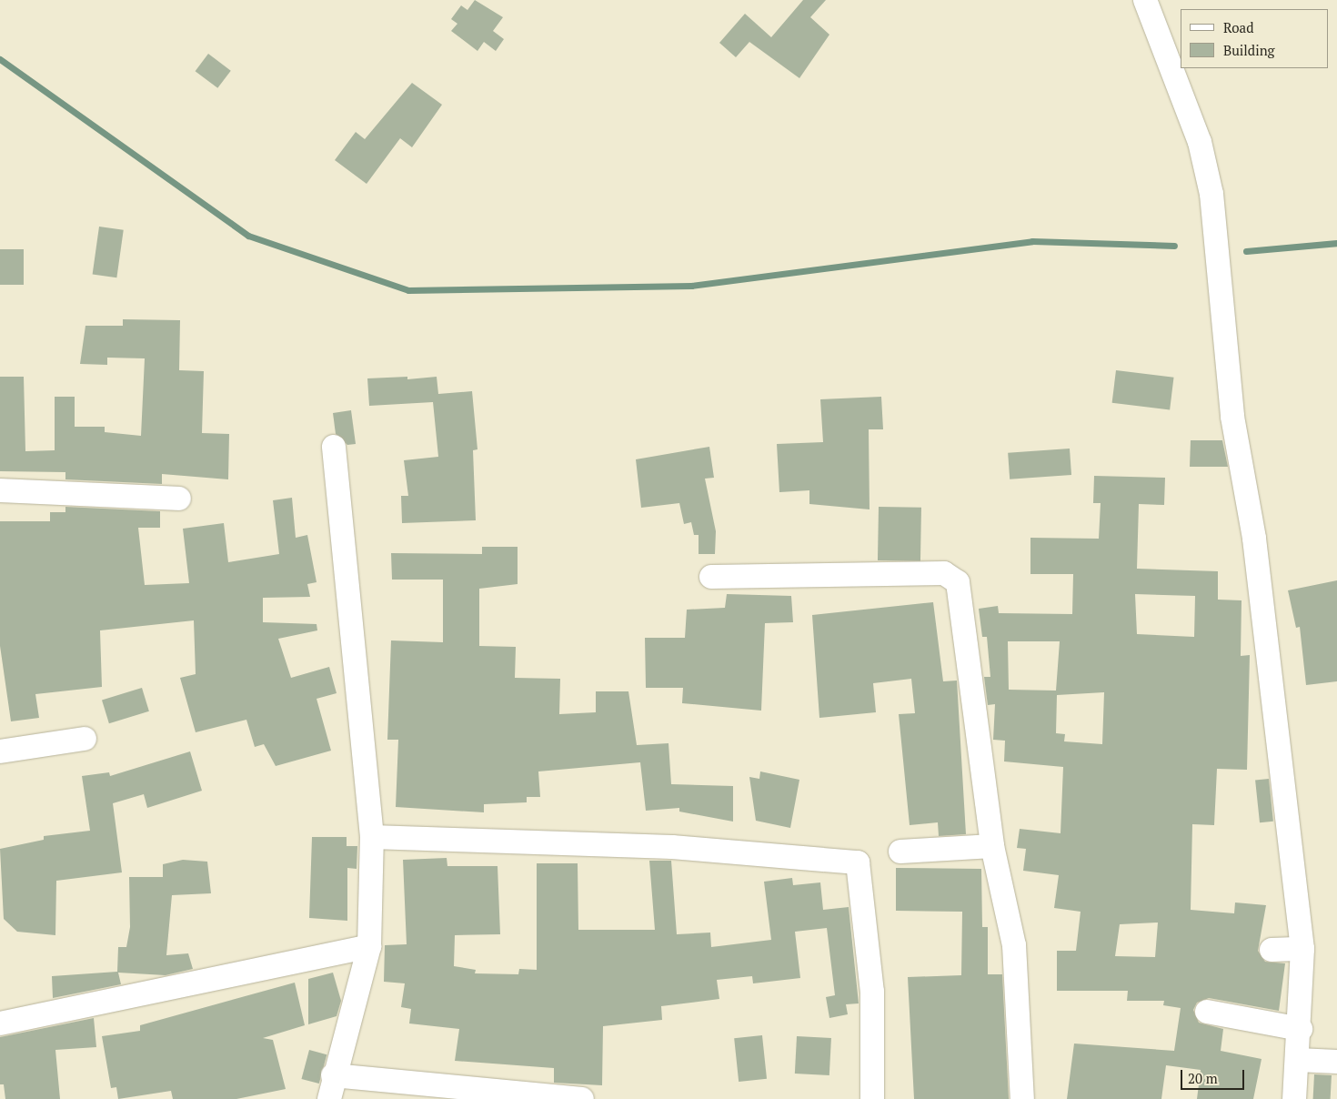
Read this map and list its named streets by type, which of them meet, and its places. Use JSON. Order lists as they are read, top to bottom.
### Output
{
  "legend": ["Road", "Building"],
  "scale_bar": "20 m"
}
